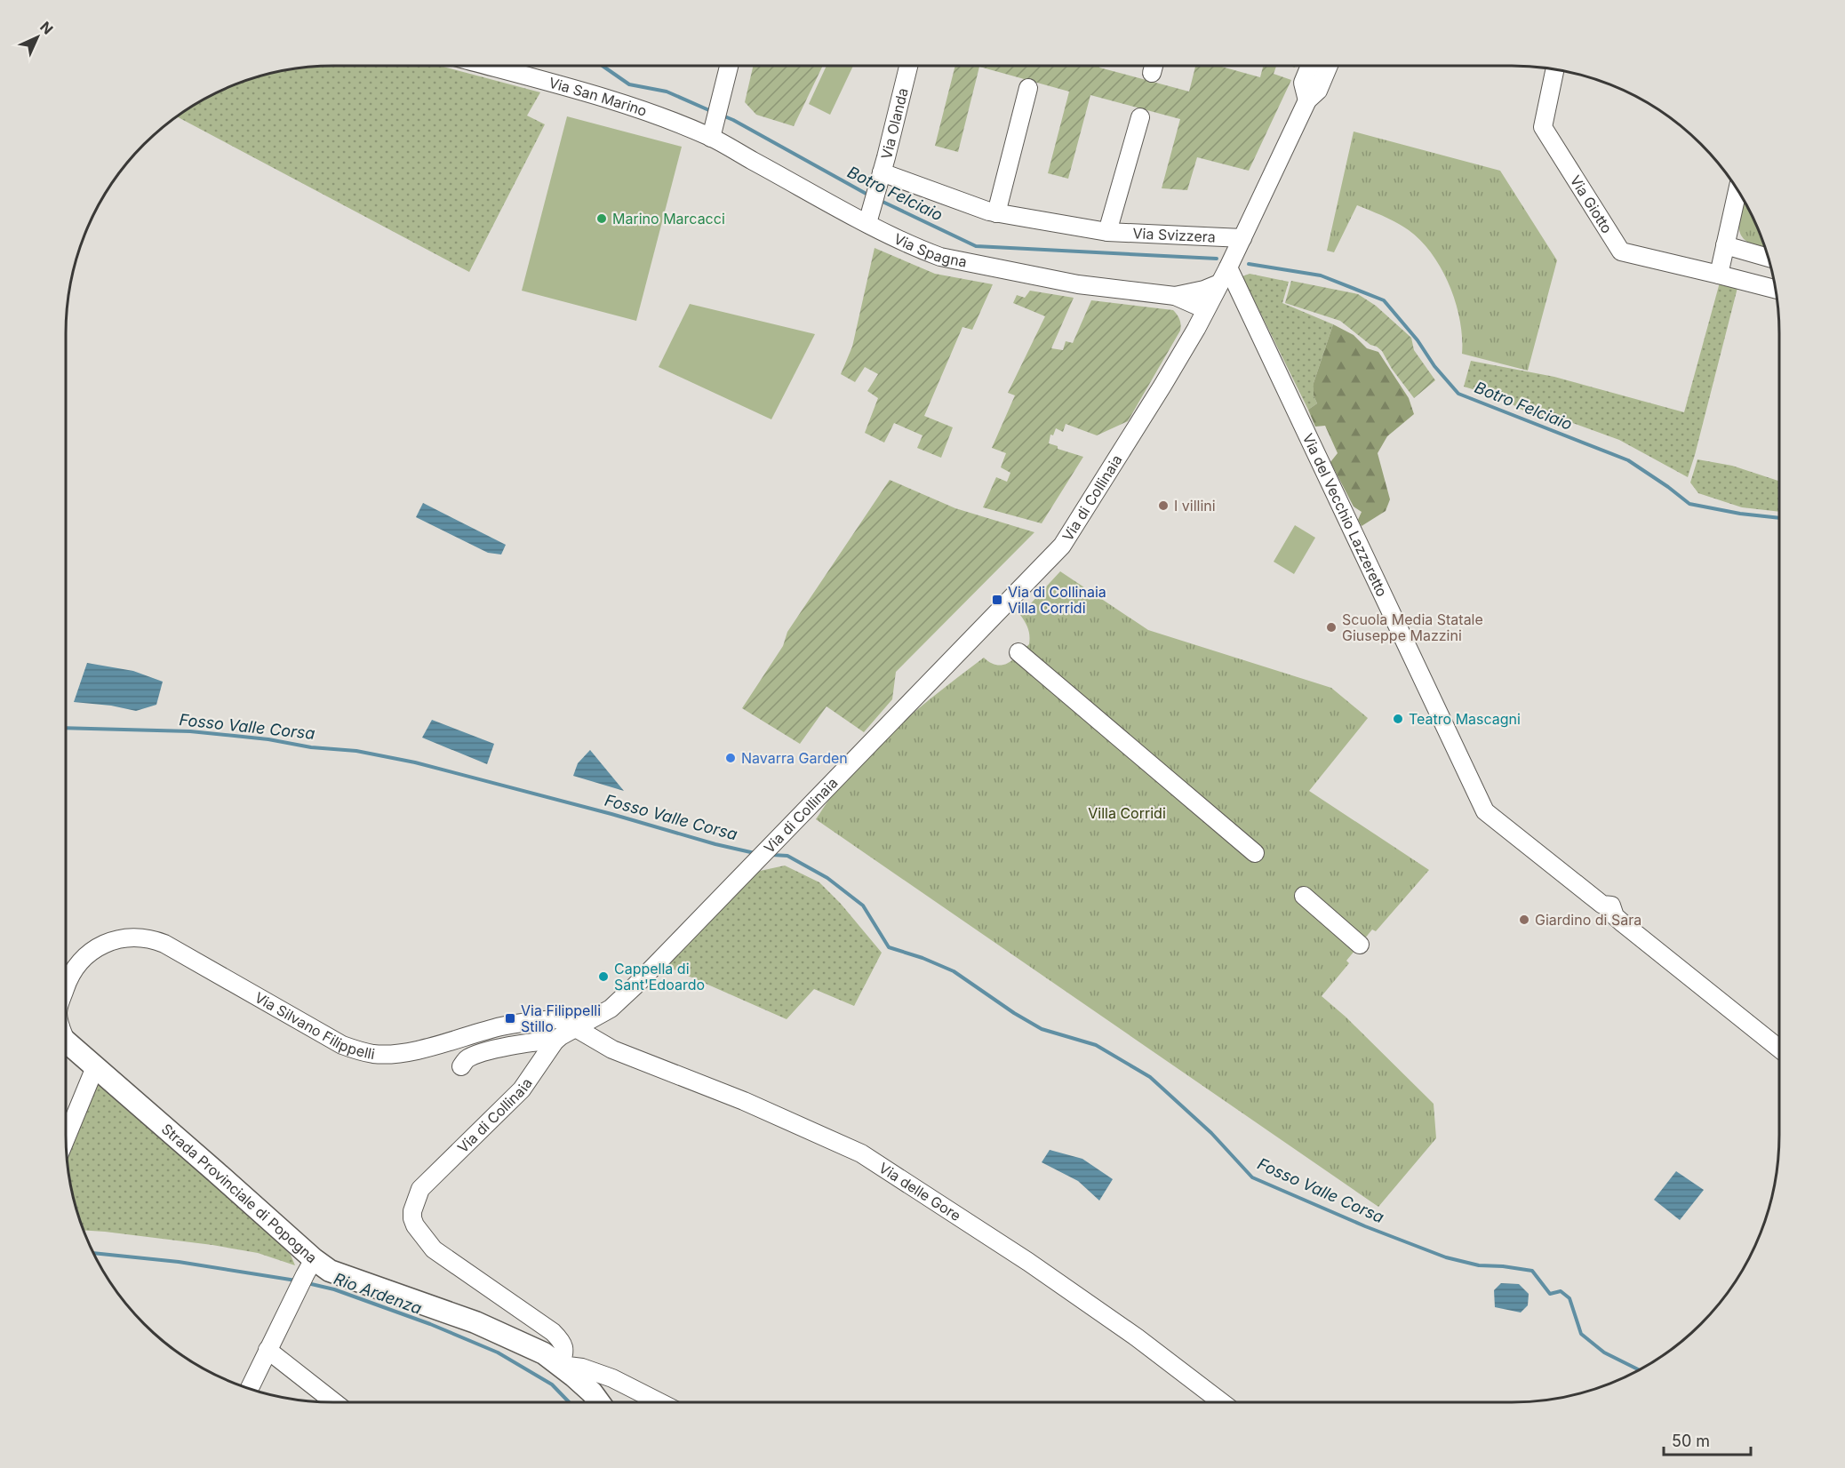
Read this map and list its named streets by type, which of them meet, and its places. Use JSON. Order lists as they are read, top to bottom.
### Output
{
  "streets": {
    "main road": ["Strada Provinciale di Popogna"],
    "street": [
      "Via San Marino",
      "Via Olanda",
      "Via Giotto",
      "Via Svizzera",
      "Via Spagna",
      "Via di Collinaia",
      "Via del Vecchio Lazzeretto",
      "Via Silvano Filippelli",
      "Via delle Gore"
    ]
  },
  "crossings": [
    ["Via San Marino", "Via Spagna"],
    ["Via Olanda", "Via Svizzera"],
    ["Via Olanda", "Via Spagna"],
    ["Via Svizzera", "Via di Collinaia"],
    ["Via Spagna", "Via di Collinaia"],
    ["Via di Collinaia", "Via del Vecchio Lazzeretto"],
    ["Via di Collinaia", "Via Silvano Filippelli"],
    ["Via di Collinaia", "Strada Provinciale di Popogna"],
    ["Via di Collinaia", "Via delle Gore"]
  ],
  "water": ["Botro Felciaio", "Fosso Valle Corsa", "Rio Ardenza"],
  "parks": ["Villa Corridi"],
  "places": {
    "other": [
      "Marino Marcacci",
      "I villini",
      "Scuola Media Statale Giuseppe Mazzini",
      "Teatro Mascagni",
      "Navarra Garden",
      "Giardino di Sara",
      "Cappella di Sant'Edoardo"
    ],
    "transit": ["Via di Collinaia Villa Corridi", "Via Filippelli Stillo"]
  },
  "scale_bar": "50 m",
  "north": "top right"
}
